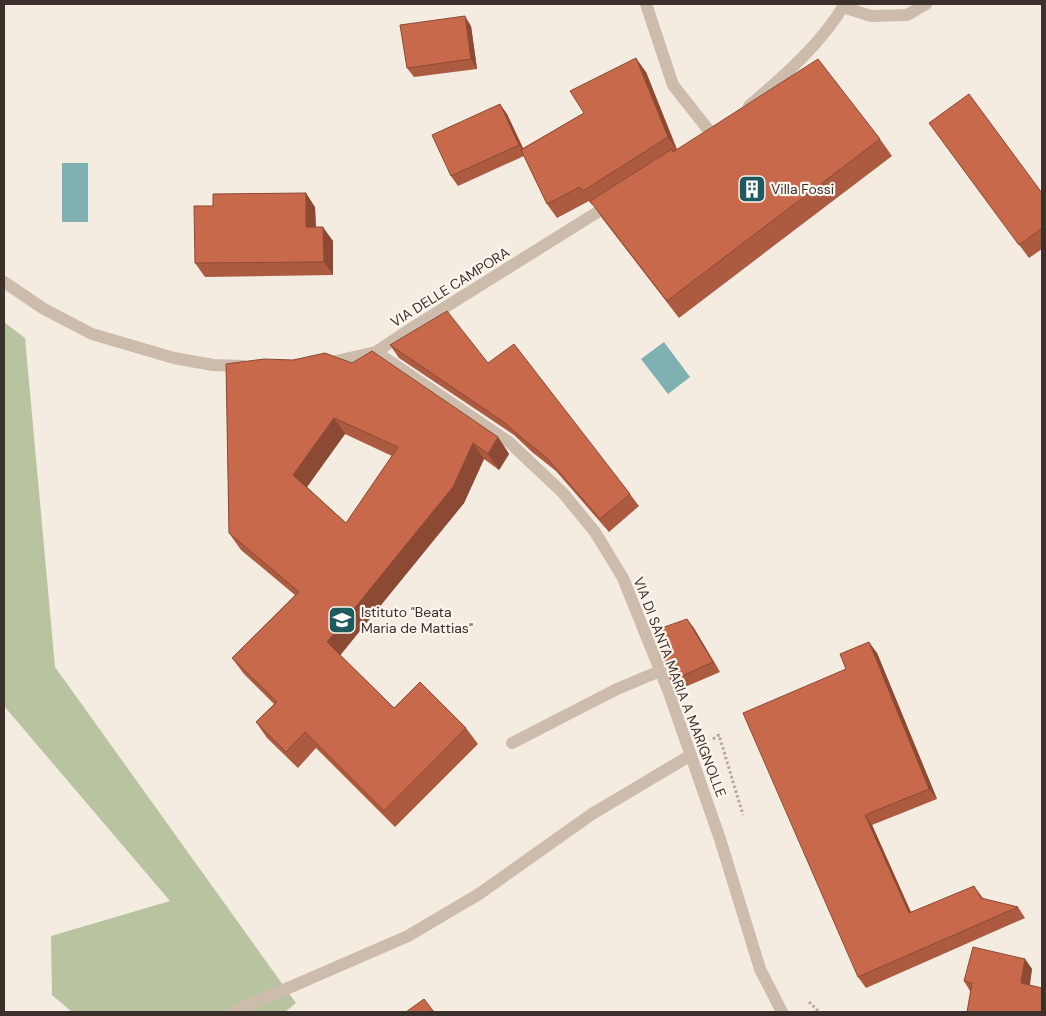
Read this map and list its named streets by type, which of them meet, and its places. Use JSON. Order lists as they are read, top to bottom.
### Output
{
  "streets": {
    "street": ["VIA DELLE CAMPORA", "VIA DI SANTA MARIA A MARIGNOLLE"]
  },
  "crossings": [
    ["VIA DELLE CAMPORA", "VIA DI SANTA MARIA A MARIGNOLLE"]
  ],
  "places": {
    "building": ["Villa Fossi"],
    "school or university": ["Istituto \"Beata Maria de Mattias\""]
  }
}
